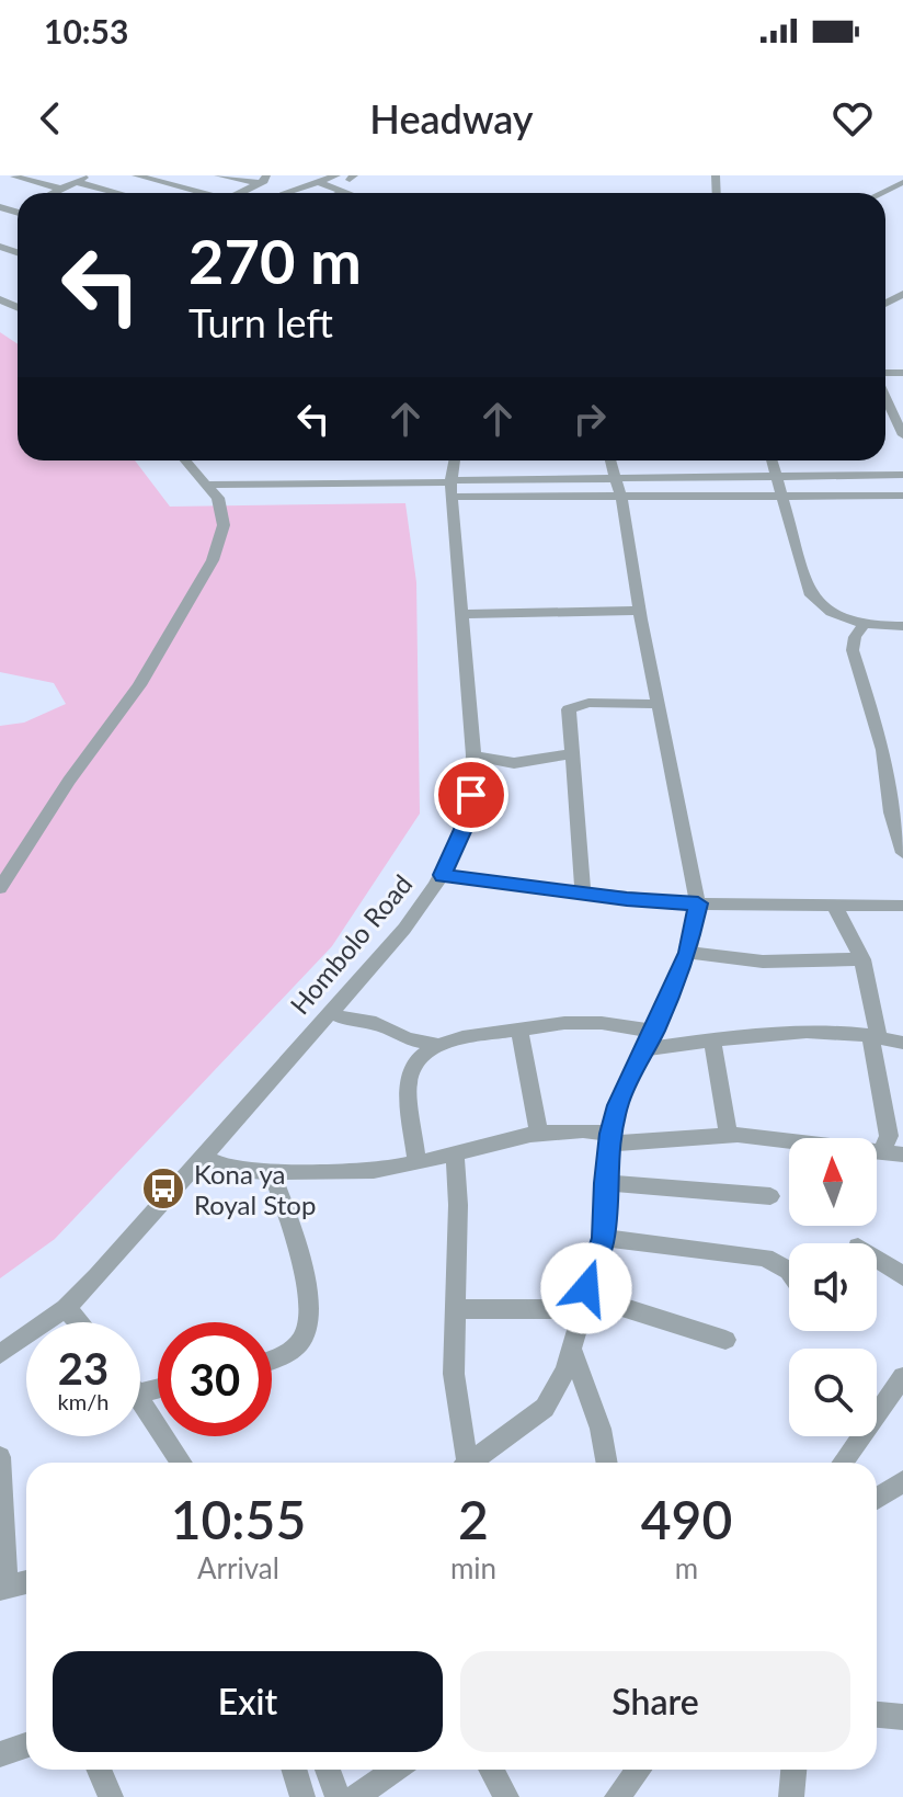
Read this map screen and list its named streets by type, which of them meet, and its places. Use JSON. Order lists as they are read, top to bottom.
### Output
{
  "streets": {
    "street": ["Hombolo Road"]
  },
  "places": {
    "bus stop": ["Kona ya Royal Stop"]
  },
  "north": "top",
  "page": {
    "status": "10:53",
    "header": "Headway",
    "turn": ["270 m", "Turn left"],
    "speed": "23 km/h",
    "limit": "30",
    "eta": [
      "10:55",
      "Arrival",
      "2",
      "min",
      "490",
      "m"
    ],
    "buttons": ["Exit", "Share"]
  }
}
